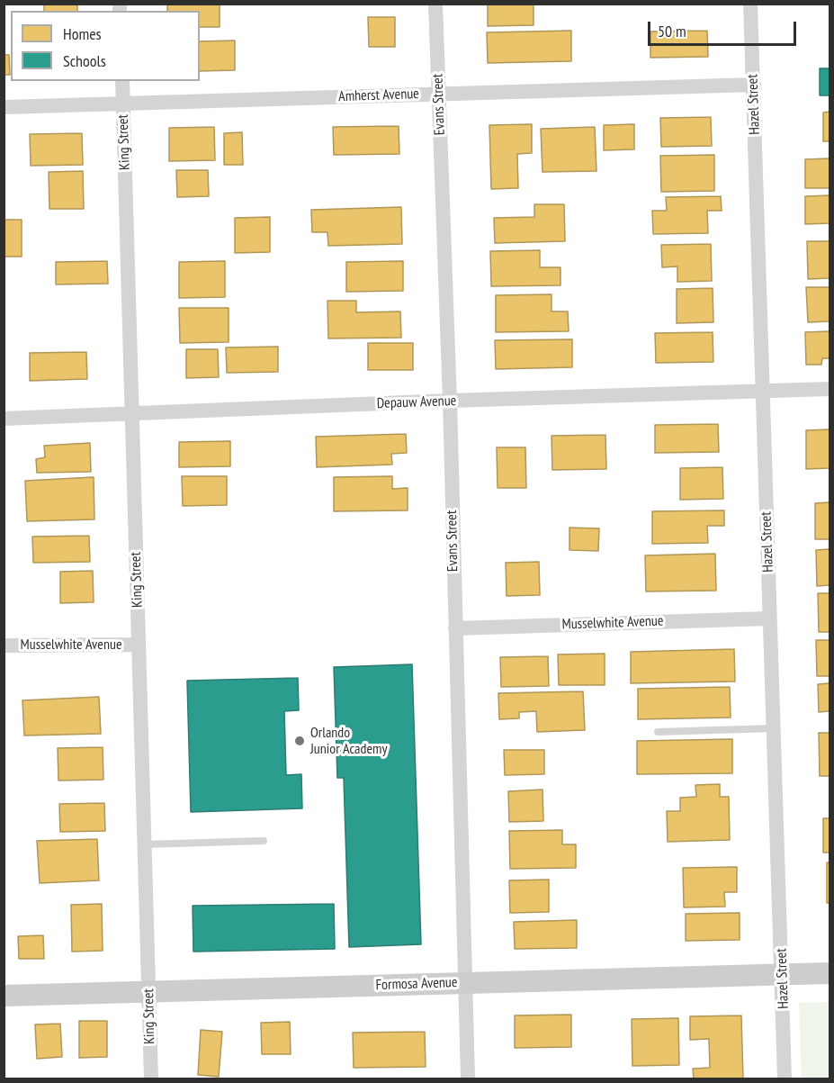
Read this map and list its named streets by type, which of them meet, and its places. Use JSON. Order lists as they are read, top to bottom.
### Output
{
  "streets": {
    "street": [
      "Amherst Avenue",
      "Evans Street",
      "Hazel Street",
      "King Street",
      "Depauw Avenue",
      "Musselwhite Avenue",
      "Formosa Avenue"
    ]
  },
  "crossings": [
    ["Amherst Avenue", "Evans Street"],
    ["Amherst Avenue", "Hazel Street"],
    ["Amherst Avenue", "King Street"],
    ["Evans Street", "Depauw Avenue"],
    ["Evans Street", "Musselwhite Avenue"],
    ["Evans Street", "Formosa Avenue"],
    ["Hazel Street", "Depauw Avenue"],
    ["Hazel Street", "Musselwhite Avenue"],
    ["Hazel Street", "Formosa Avenue"],
    ["King Street", "Depauw Avenue"],
    ["King Street", "Musselwhite Avenue"],
    ["King Street", "Formosa Avenue"]
  ],
  "places": ["Orlando Junior Academy"],
  "legend": ["Homes", "Schools"],
  "scale_bar": "50 m"
}
